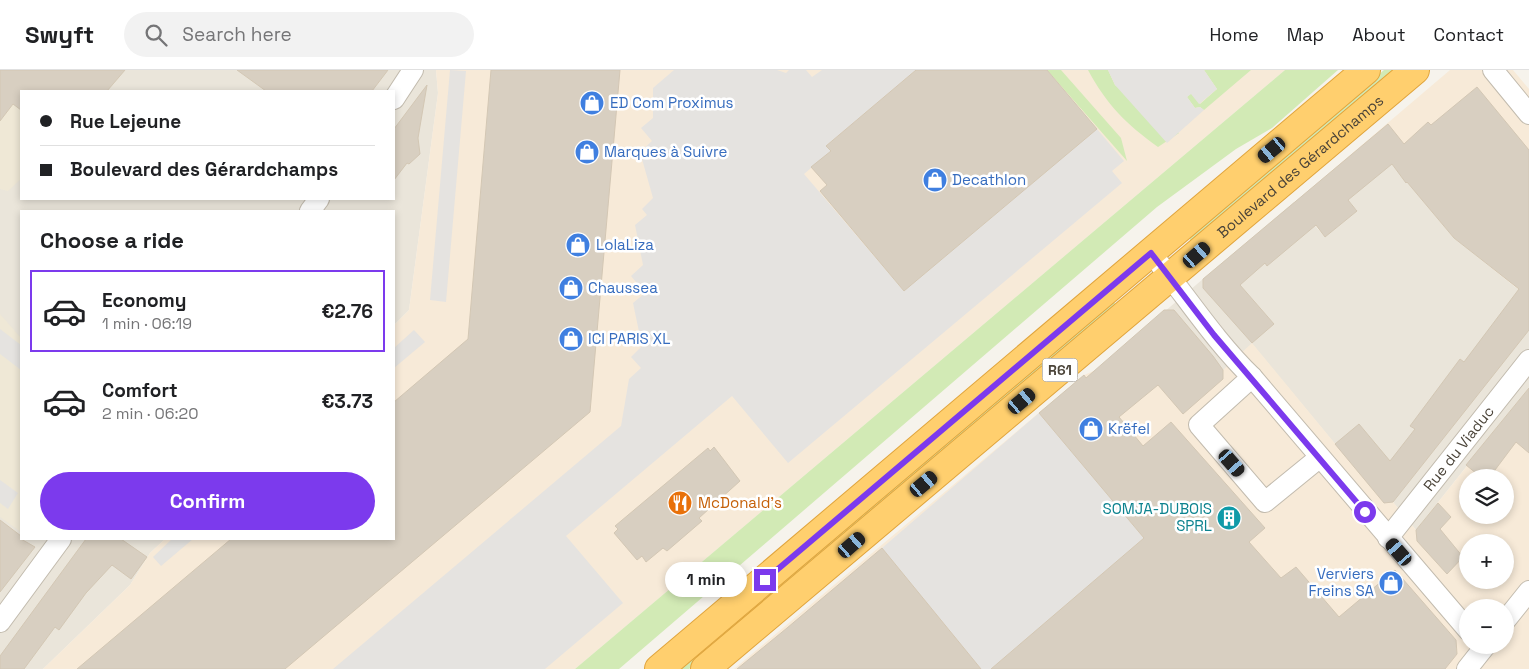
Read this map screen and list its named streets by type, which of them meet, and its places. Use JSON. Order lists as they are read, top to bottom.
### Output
{
  "streets": {
    "highway": ["Boulevard des Gérardchamps", "R61"],
    "street": ["Rue du Viaduc"]
  },
  "places": {
    "shop": [
      "ED Com Proximus",
      "Marques à Suivre",
      "Decathlon",
      "LolaLiza",
      "Chaussea",
      "ICI PARIS XL",
      "Krëfel",
      "Verviers Freins SA"
    ],
    "restaurant": ["McDonald's"],
    "building": ["SOMJA-DUBOIS SPRL"]
  },
  "page": {
    "header": "Swyft",
    "search": "Search here",
    "nav": [
      "Home",
      "Map",
      "About",
      "Contact"
    ],
    "banner": ["Rue Lejeune", "Boulevard des Gérardchamps"],
    "heading": "Choose a ride",
    "list": [
      {
        "name": "Economy",
        "note": "1 min · 06:19",
        "value": "€2.76"
      },
      {
        "name": "Comfort",
        "note": "2 min · 06:20",
        "value": "€3.73"
      }
    ],
    "buttons": "Confirm",
    "map_buttons": ["+", "−"],
    "bubble": "1 min"
  }
}
